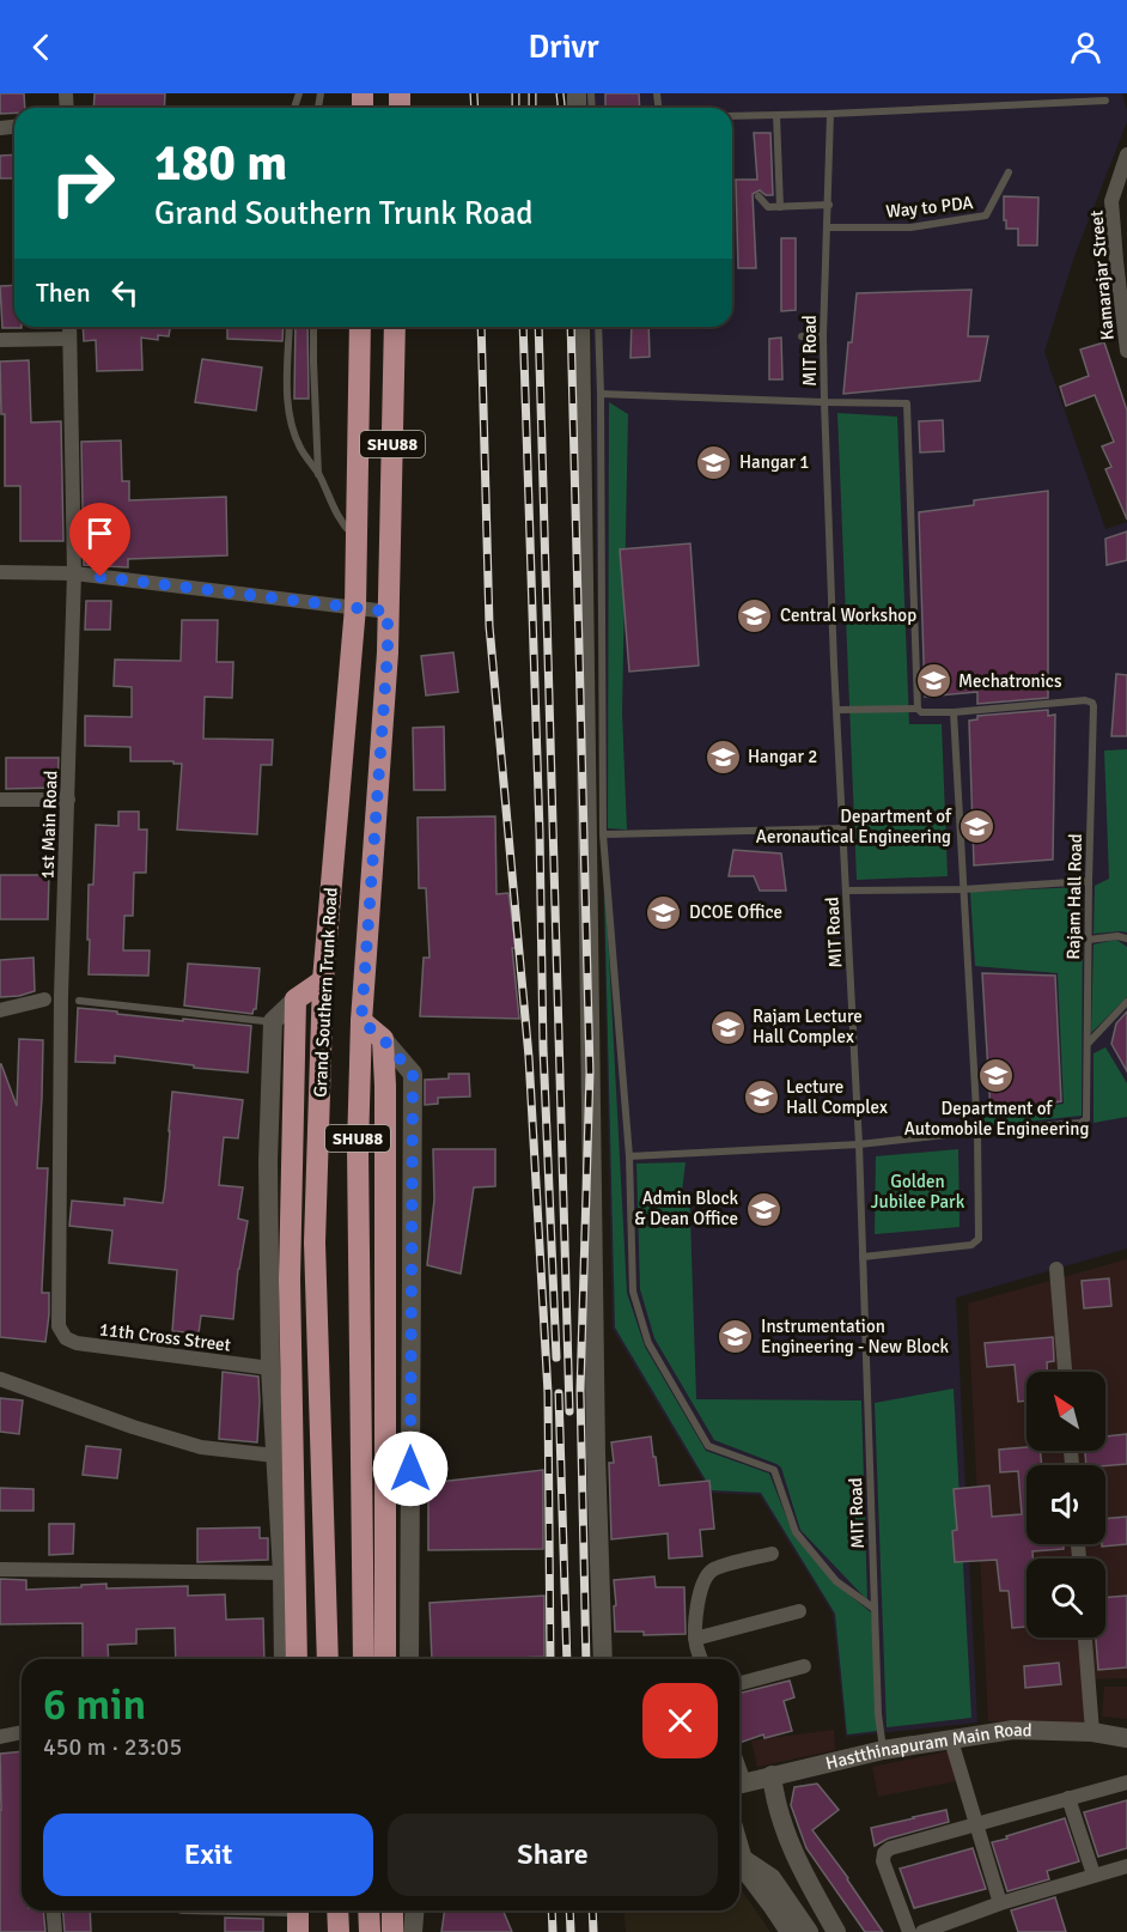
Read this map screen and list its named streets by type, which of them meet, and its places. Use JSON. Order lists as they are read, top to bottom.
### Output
{
  "streets": {
    "main road": ["SHU88", "Grand Southern Trunk Road"],
    "street": [
      "Kamarajar Street",
      "1st Main Road",
      "11th Cross Street",
      "Hastthinapuram Main Road"
    ],
    "lane": ["Way to PDA", "MIT Road", "Rajam Hall Road"]
  },
  "crossings": [
    ["Way to PDA", "MIT Road"],
    ["MIT Road", "Rajam Hall Road"],
    ["MIT Road", "Hastthinapuram Main Road"],
    ["1st Main Road", "11th Cross Street"]
  ],
  "parks": ["Golden Jubilee Park"],
  "places": {
    "school or university": [
      "Hangar 1",
      "Central Workshop",
      "Mechatronics",
      "Hangar 2",
      "Department of Aeronautical Engineering",
      "DCOE Office",
      "Rajam Lecture Hall Complex",
      "Department of Automobile Engineering",
      "Lecture Hall Complex",
      "Admin Block & Dean Office",
      "Instrumentation Engineering - New Block"
    ]
  },
  "north": "top left",
  "page": {
    "header": "Drivr",
    "turn": ["180 m", "Grand Southern Trunk Road"],
    "then": "Then",
    "heading": ["6 min", "450 m · 23:05"],
    "buttons": ["Exit", "Share"]
  }
}
